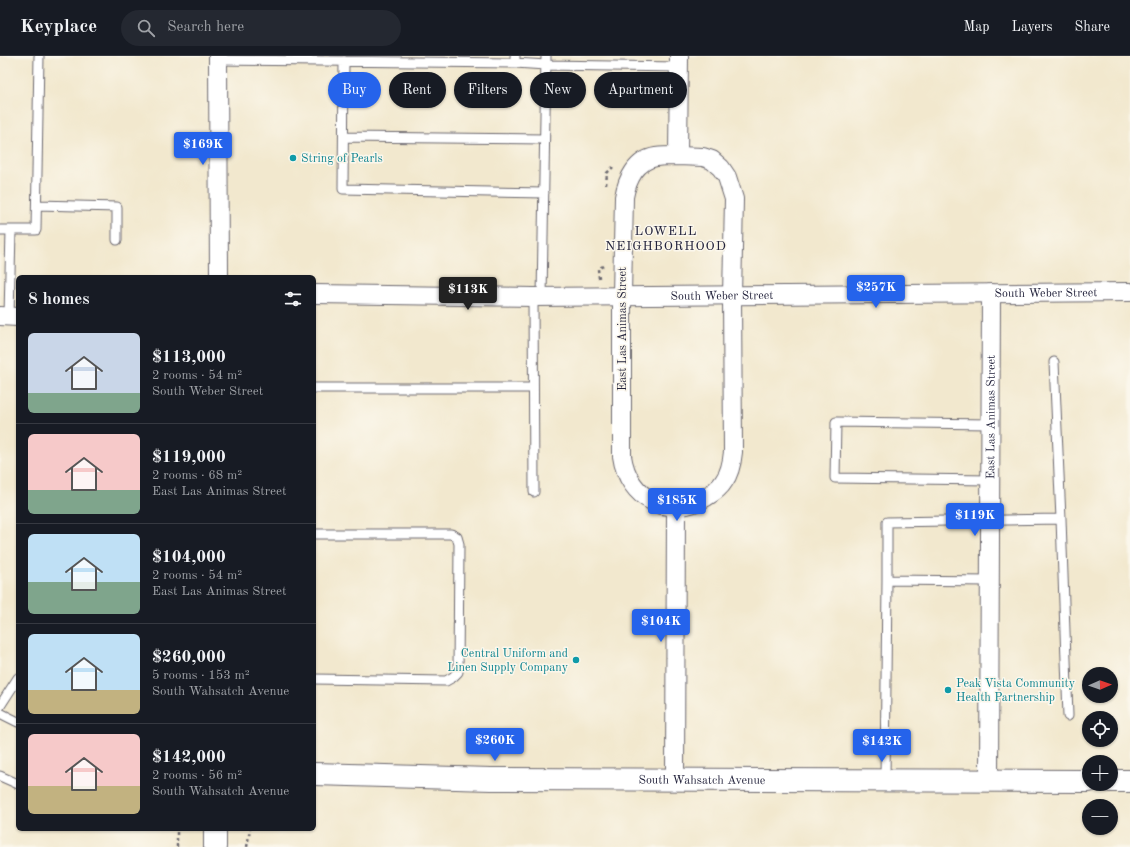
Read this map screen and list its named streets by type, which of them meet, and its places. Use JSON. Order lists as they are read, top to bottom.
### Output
{
  "streets": {
    "main road": ["South Wahsatch Avenue"],
    "street": ["South Weber Street", "East Las Animas Street"]
  },
  "crossings": [
    ["South Weber Street", "East Las Animas Street"],
    ["East Las Animas Street", "South Wahsatch Avenue"]
  ],
  "districts": ["LOWELL NEIGHBORHOOD"],
  "places": ["String of Pearls", "Central Uniform and Linen Supply Company", "Peak Vista Community Health Partnership"],
  "north": "right",
  "page": {
    "header": "Keyplace",
    "search": "Search here",
    "nav": ["Map", "Layers", "Share"],
    "chip": [
      "Buy",
      "Rent",
      "Filters",
      "New",
      "Apartment"
    ],
    "price": [
      "$169K",
      "$257K",
      "$113K",
      "$185K",
      "$119K",
      "$104K",
      "$260K",
      "$142K"
    ],
    "heading": "8 homes",
    "list": [
      {
        "name": "$113,000",
        "note": "2 rooms · 54 m² · South Weber Street"
      },
      {
        "name": "$119,000",
        "note": "2 rooms · 68 m² · East Las Animas Street"
      },
      {
        "name": "$104,000",
        "note": "2 rooms · 54 m² · East Las Animas Street"
      },
      {
        "name": "$260,000",
        "note": "5 rooms · 153 m² · South Wahsatch Avenue"
      },
      {
        "name": "$142,000",
        "note": "2 rooms · 56 m² · South Wahsatch Avenue"
      }
    ],
    "map_buttons": ["+", "−"]
  }
}
